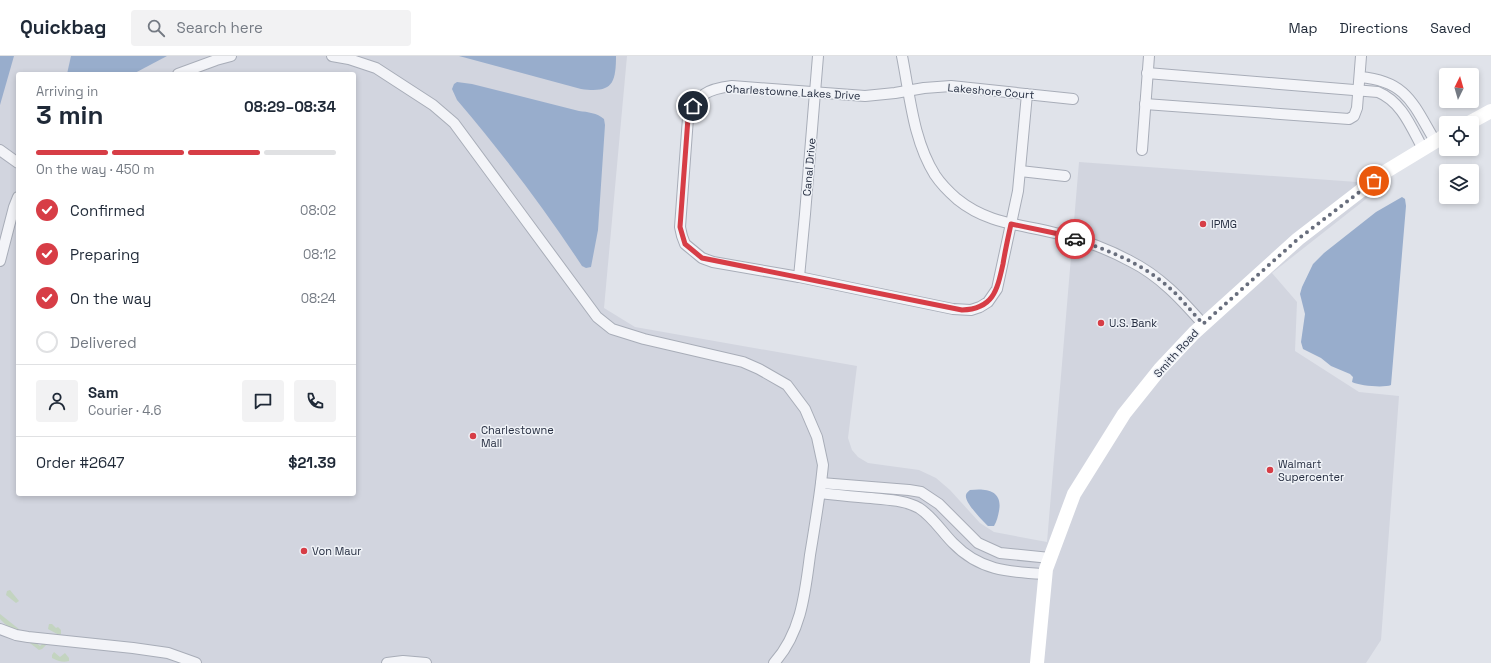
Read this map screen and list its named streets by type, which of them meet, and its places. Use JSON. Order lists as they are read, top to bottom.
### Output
{
  "streets": {
    "street": [
      "Lakeshore Court",
      "Charlestowne Lakes Drive",
      "Canal Drive",
      "Smith Road"
    ]
  },
  "crossings": [
    ["Lakeshore Court", "Charlestowne Lakes Drive"],
    ["Charlestowne Lakes Drive", "Canal Drive"]
  ],
  "places": [
    "IPMG",
    "U.S. Bank",
    "Charlestowne Mall",
    "Walmart Supercenter",
    "Von Maur"
  ],
  "north": "top",
  "page": {
    "header": "Quickbag",
    "search": "Search here",
    "nav": ["Map", "Directions", "Saved"],
    "heading": ["3 min", "Arriving in", "08:29–08:34"],
    "panel": [
      "Sam",
      "Courier · 4.6",
      "Order #2647",
      "$21.39"
    ],
    "bar": "On the way · 450 m",
    "list": [
      ["Confirmed", "08:02"],
      ["Preparing", "08:12"],
      ["On the way", "08:24"],
      "Delivered"
    ]
  }
}
